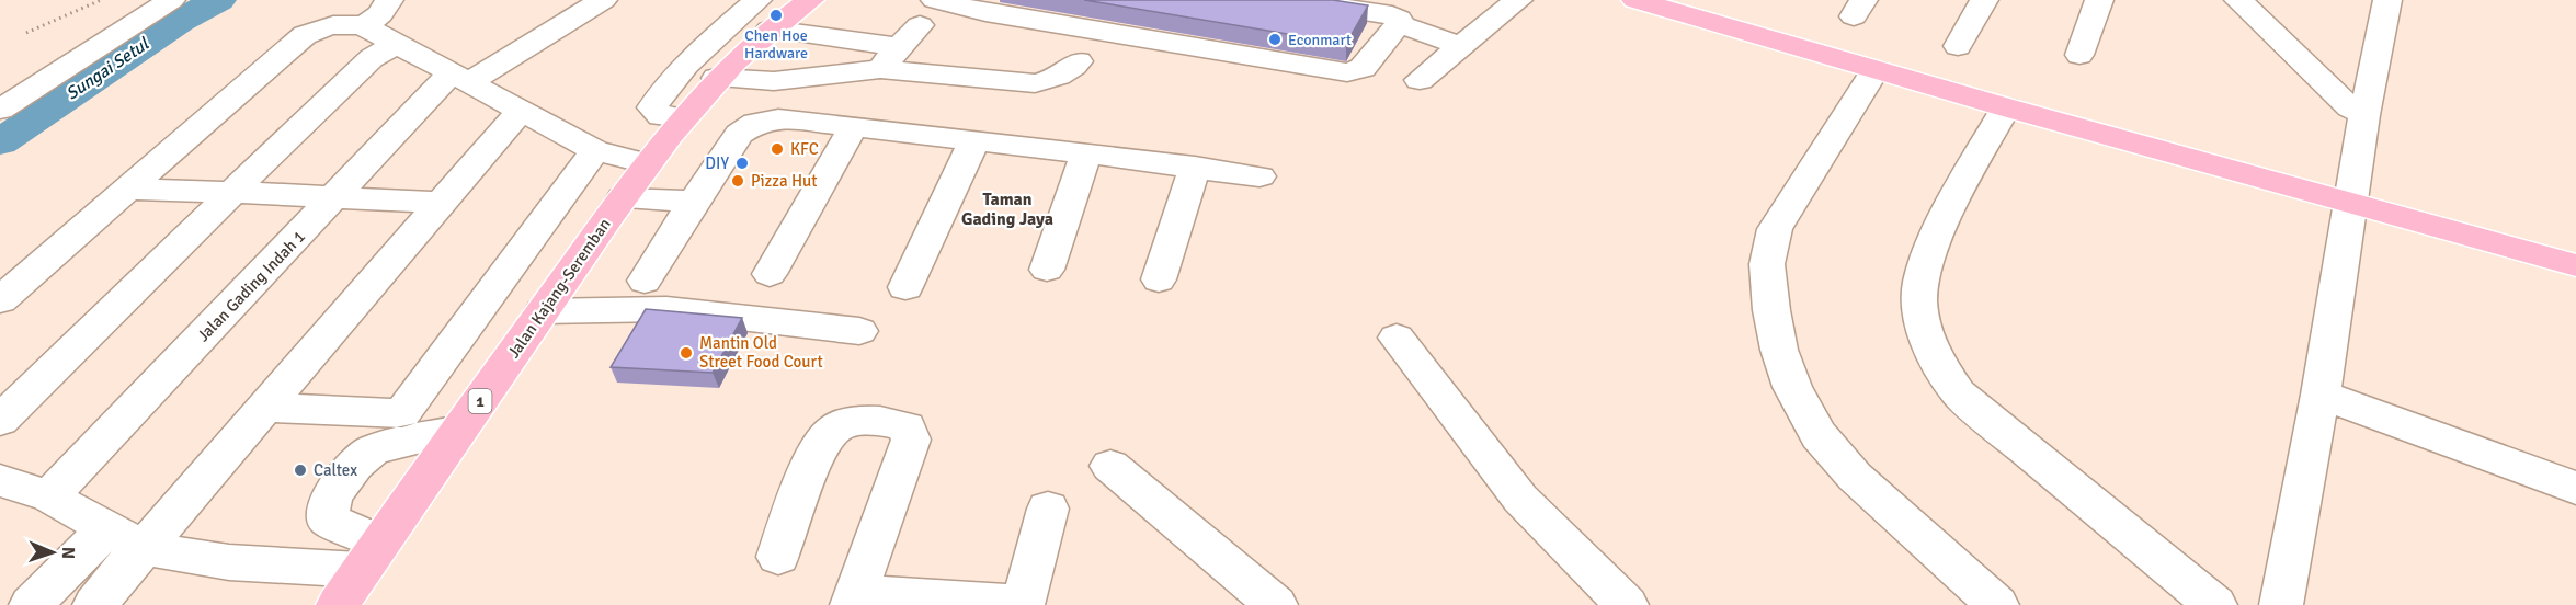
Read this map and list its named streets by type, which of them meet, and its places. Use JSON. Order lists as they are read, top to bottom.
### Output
{
  "streets": {
    "main road": ["Jalan Kajang-Seremban", "1"],
    "street": ["Jalan Gading Indah 1"]
  },
  "districts": ["Taman Gading Jaya"],
  "water": ["Sungai Setul"],
  "places": [
    "Chen Hoe Hardware",
    "Econmart",
    "KFC",
    "DIY",
    "Pizza Hut",
    "Mantin Old Street Food Court",
    "Caltex"
  ],
  "north": "right"
}
